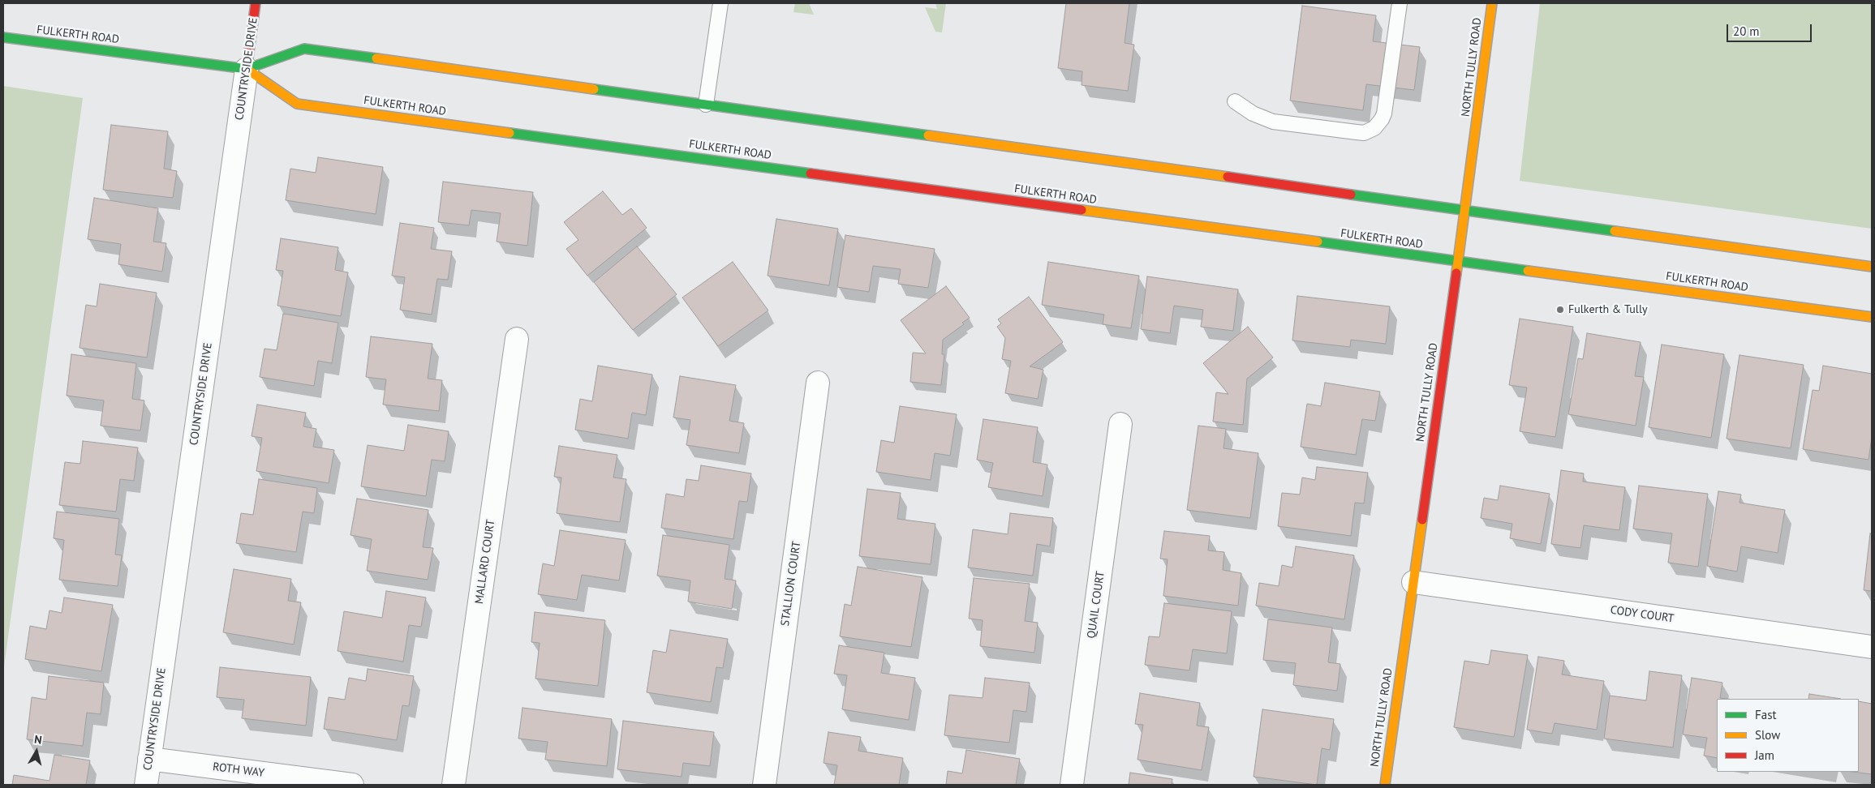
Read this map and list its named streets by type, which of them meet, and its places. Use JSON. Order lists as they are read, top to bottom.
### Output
{
  "streets": {
    "street": [
      "FULKERTH ROAD",
      "NORTH TULLY ROAD",
      "COUNTRYSIDE DRIVE",
      "MALLARD COURT",
      "STALLION COURT",
      "QUAIL COURT",
      "CODY COURT",
      "ROTH WAY"
    ]
  },
  "crossings": [
    ["FULKERTH ROAD", "NORTH TULLY ROAD"],
    ["FULKERTH ROAD", "COUNTRYSIDE DRIVE"],
    ["NORTH TULLY ROAD", "CODY COURT"],
    ["COUNTRYSIDE DRIVE", "ROTH WAY"]
  ],
  "places": ["Fulkerth & Tully"],
  "legend": ["Fast", "Slow", "Jam"],
  "scale_bar": "20 m",
  "north": "top"
}
